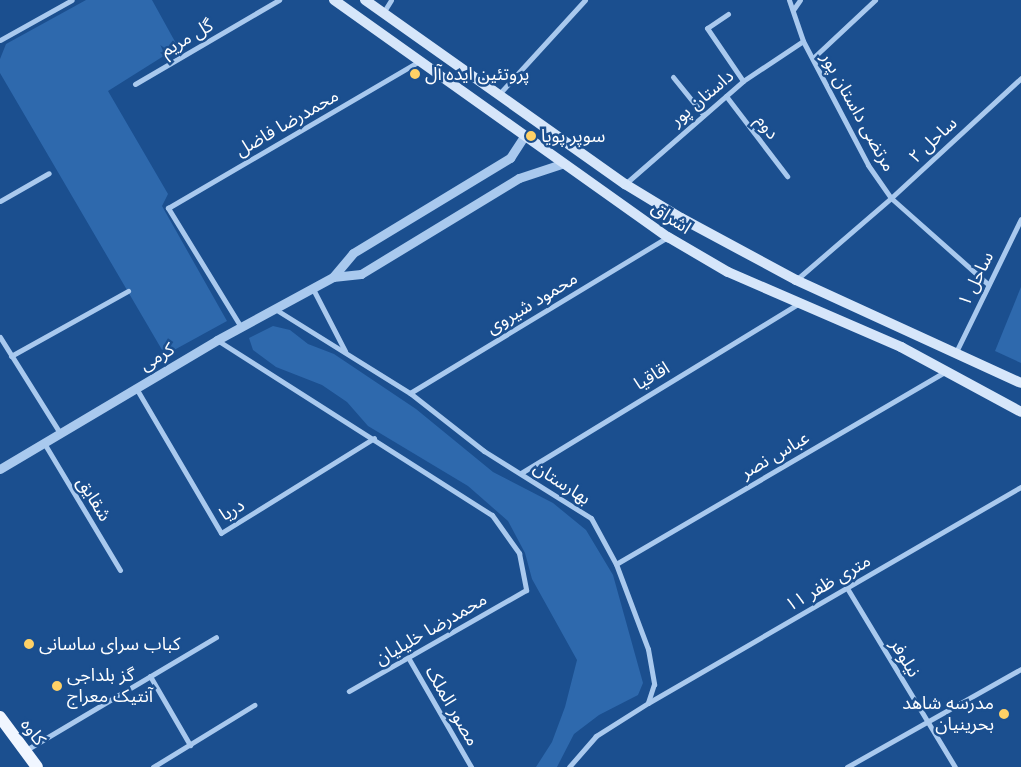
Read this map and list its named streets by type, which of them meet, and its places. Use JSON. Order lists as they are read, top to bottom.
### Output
{
  "streets": {
    "main road": ["اشراق", "کاوه"],
    "street": [
      "گل مریم",
      "داستان پور",
      "مرتضی داستان پور",
      "محمدرضا فاضل",
      "دوم",
      "ساحل ۲",
      "ساحل ۱",
      "محمود شیروی",
      "کرمی",
      "اقاقیا",
      "عباس نصر",
      "بهارستان",
      "شقایق",
      "دریا",
      "۱۱ متری ظفر",
      "محمدرضا خلیلیان",
      "نیلوفر",
      "مصور الملک"
    ]
  },
  "crossings": [
    ["داستان پور", "مرتضی داستان پور"],
    ["داستان پور", "دوم"],
    ["داستان پور", "اشراق"],
    ["مرتضی داستان پور", "ساحل ۲"],
    ["مرتضی داستان پور", "ساحل ۱"],
    ["محمدرضا فاضل", "اشراق"],
    ["محمدرضا فاضل", "کرمی"],
    ["ساحل ۲", "اشراق"],
    ["اشراق", "ساحل ۱"],
    ["اشراق", "محمود شیروی"],
    ["اشراق", "کرمی"],
    ["اشراق", "اقاقیا"],
    ["اشراق", "عباس نصر"],
    ["محمود شیروی", "بهارستان"],
    ["کرمی", "بهارستان"],
    ["کرمی", "شقایق"],
    ["کرمی", "دریا"],
    ["اقاقیا", "بهارستان"],
    ["عباس نصر", "بهارستان"],
    ["بهارستان", "۱۱ متری ظفر"],
    ["دریا", "محمدرضا خلیلیان"],
    ["۱۱ متری ظفر", "نیلوفر"],
    ["محمدرضا خلیلیان", "مصور الملک"]
  ],
  "places": [
    "پروتئین ایده آل",
    "سوپر پویا",
    "کباب سرای ساسانی",
    "گز بلداجی آنتیک معراج",
    "مدرسه شاهد بحرینیان"
  ]
}
